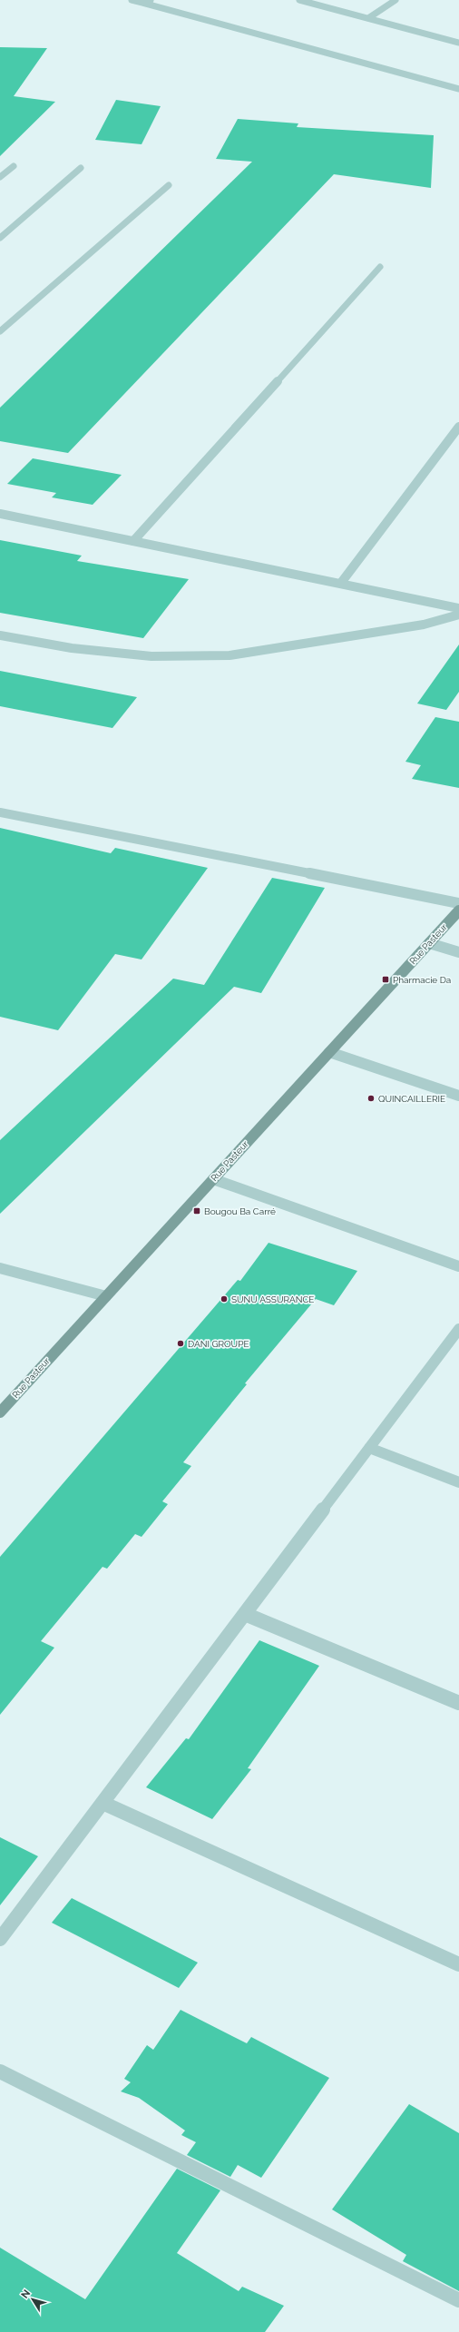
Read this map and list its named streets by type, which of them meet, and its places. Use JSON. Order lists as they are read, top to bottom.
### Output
{
  "streets": {
    "main road": ["Rue Pasteur"]
  },
  "places": {
    "transit": ["Pharmacie Da", "Bougou Ba Carré"],
    "other": ["QUINCAILLERIE", "SUNU ASSURANCE", "DANI GROUPE"]
  },
  "north": "top left"
}
